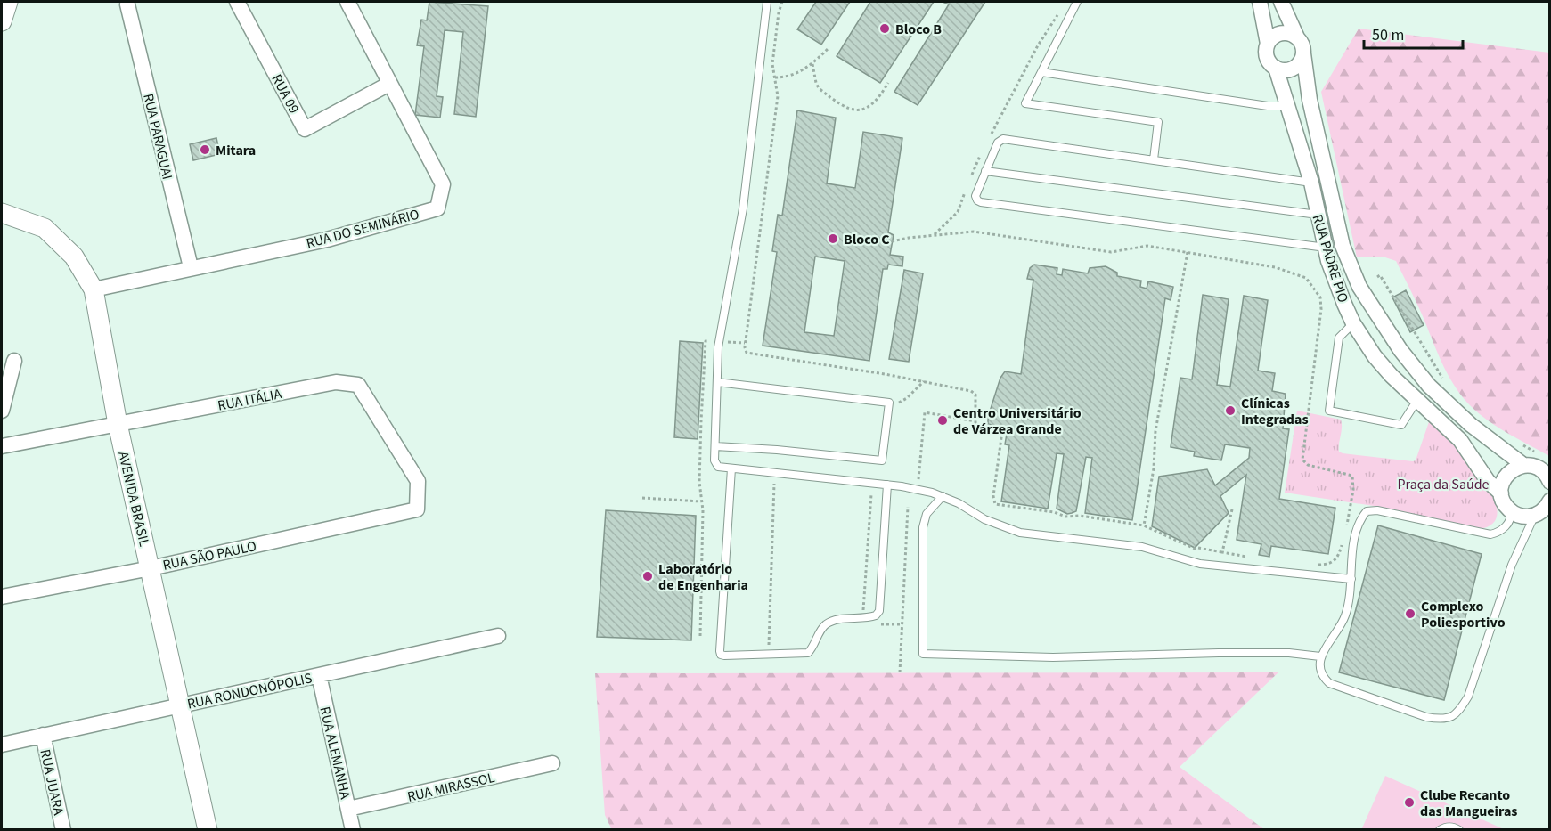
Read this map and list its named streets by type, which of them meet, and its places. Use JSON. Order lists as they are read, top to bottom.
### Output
{
  "streets": {
    "street": [
      "RUA 09",
      "RUA PARAGUAI",
      "RUA DO SEMINÁRIO",
      "RUA PADRE PIO",
      "RUA ITÁLIA",
      "AVENIDA BRASIL",
      "RUA SÃO PAULO",
      "RUA RONDONÓPOLIS",
      "RUA ALEMANHA",
      "RUA JUARA",
      "RUA MIRASSOL"
    ]
  },
  "crossings": [
    ["RUA 09", "RUA DO SEMINÁRIO"],
    ["RUA PARAGUAI", "RUA DO SEMINÁRIO"],
    ["RUA DO SEMINÁRIO", "AVENIDA BRASIL"],
    ["RUA ITÁLIA", "AVENIDA BRASIL"],
    ["RUA ITÁLIA", "RUA SÃO PAULO"],
    ["AVENIDA BRASIL", "RUA SÃO PAULO"],
    ["AVENIDA BRASIL", "RUA RONDONÓPOLIS"],
    ["RUA RONDONÓPOLIS", "RUA ALEMANHA"],
    ["RUA RONDONÓPOLIS", "RUA JUARA"],
    ["RUA ALEMANHA", "RUA MIRASSOL"]
  ],
  "parks": ["Praça da Saúde"],
  "places": [
    "Bloco B",
    "Mitara",
    "Bloco C",
    "Clínicas Integradas",
    "Centro Universitário de Várzea Grande",
    "Laboratório de Engenharia",
    "Complexo Poliesportivo",
    "Clube Recanto das Mangueiras"
  ],
  "scale_bar": "50 m"
}
